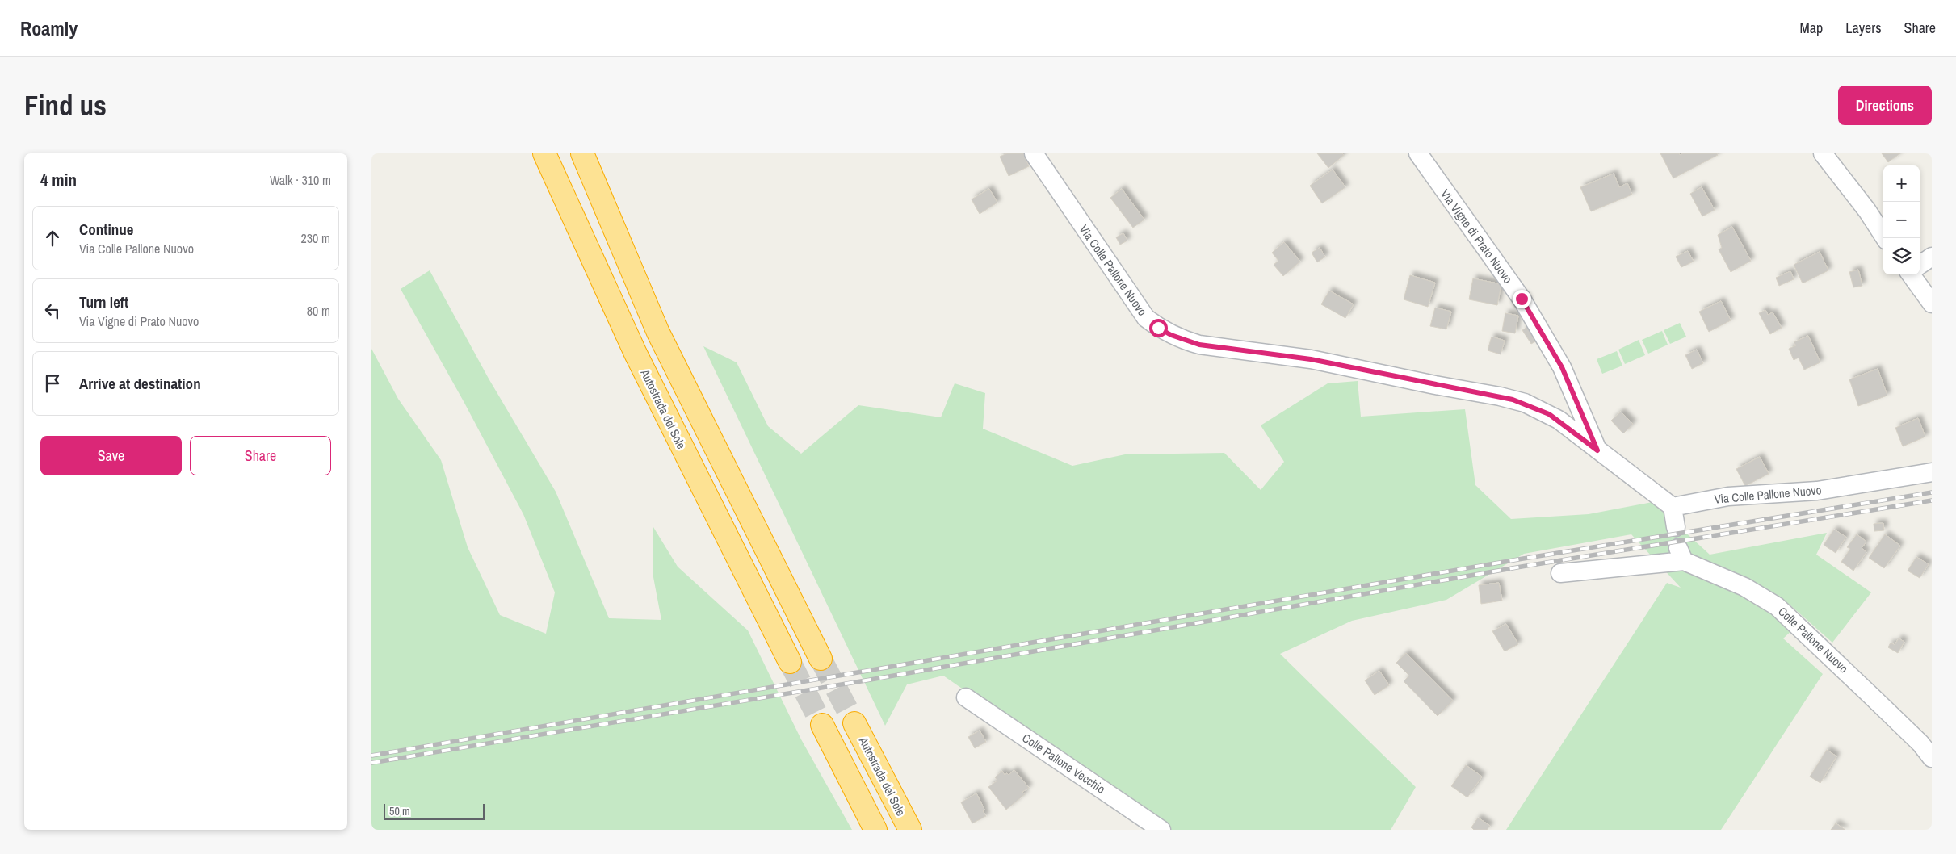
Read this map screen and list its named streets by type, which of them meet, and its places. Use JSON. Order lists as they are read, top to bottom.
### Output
{
  "streets": {
    "highway": ["Autostrada del Sole"],
    "street": [
      "Via Vigne di Prato Nuovo",
      "Via Colle Pallone Nuovo",
      "Colle Pallone Nuovo",
      "Colle Pallone Vecchio"
    ]
  },
  "crossings": [
    ["Via Vigne di Prato Nuovo", "Via Colle Pallone Nuovo"]
  ],
  "scale_bar": "50 m",
  "page": {
    "header": "Roamly",
    "nav": ["Map", "Layers", "Share"],
    "buttons": [
      "Directions",
      ["Save", "Share"]
    ],
    "title": "Find us",
    "heading": ["4 min", "Walk · 310 m"],
    "map_buttons": ["+", "−"],
    "list": [
      ["Continue", "Via Colle Pallone Nuovo", "230 m"],
      ["Turn left", "Via Vigne di Prato Nuovo", "80 m"],
      "Arrive at destination"
    ],
    "scale": "50 m"
  }
}
